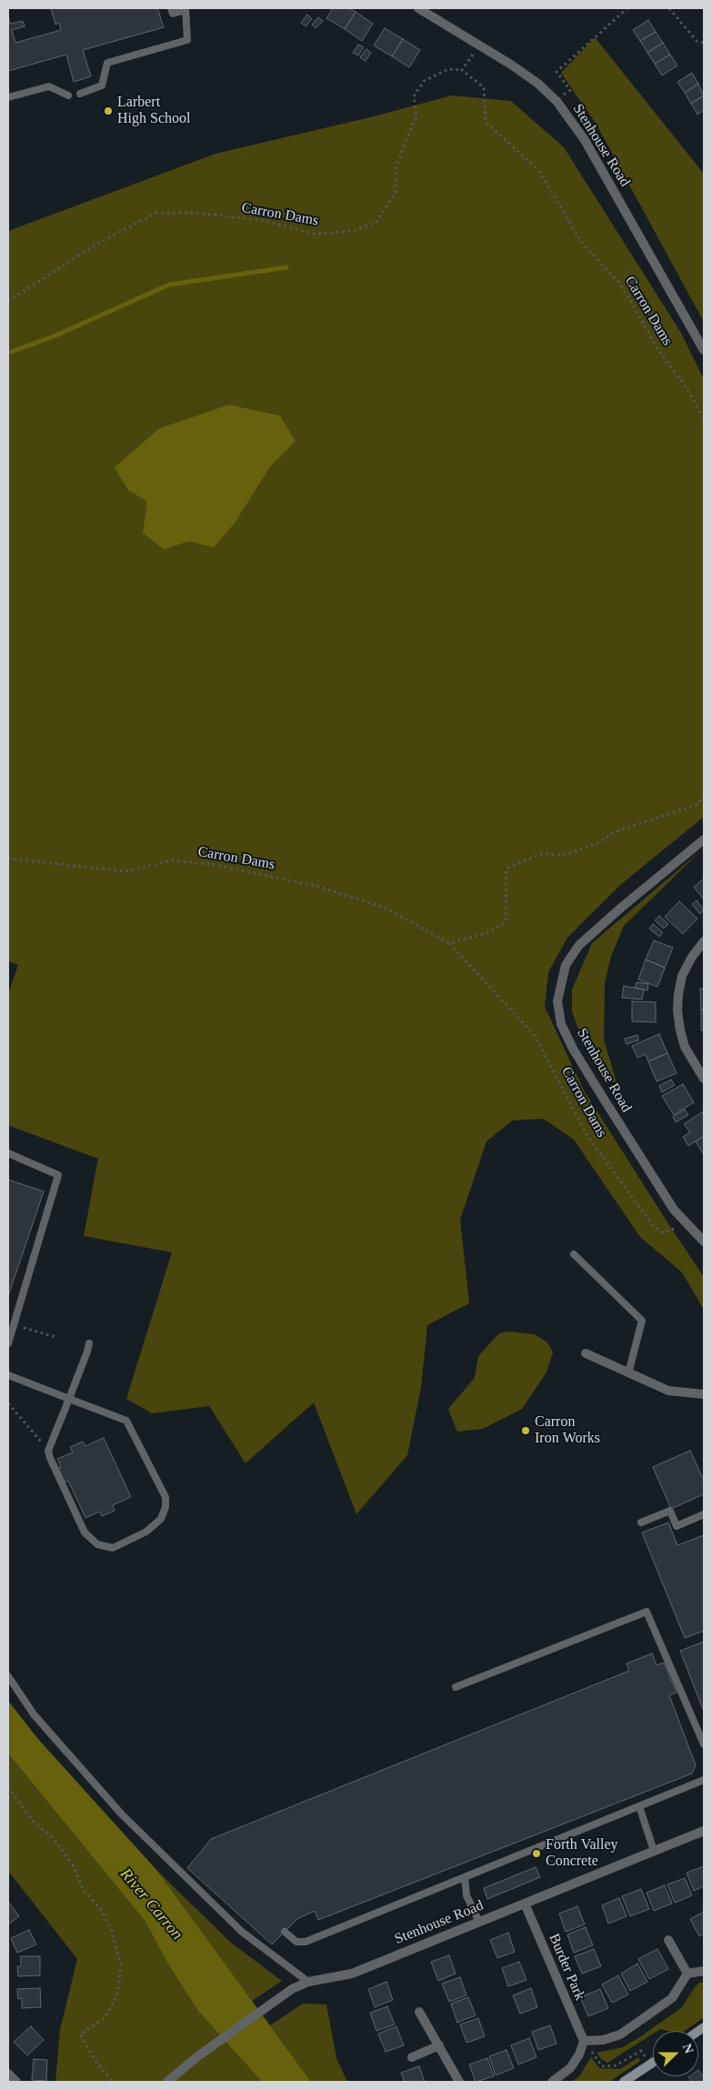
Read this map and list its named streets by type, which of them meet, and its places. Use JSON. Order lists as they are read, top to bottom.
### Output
{
  "streets": {
    "street": ["Stenhouse Road", "Burder Park"],
    "path": ["Carron Dams"]
  },
  "crossings": [
    ["Stenhouse Road", "Burder Park"]
  ],
  "water": ["River Carron"],
  "places": ["Larbert High School", "Carron Iron Works", "Forth Valley Concrete"],
  "north": "right"
}
